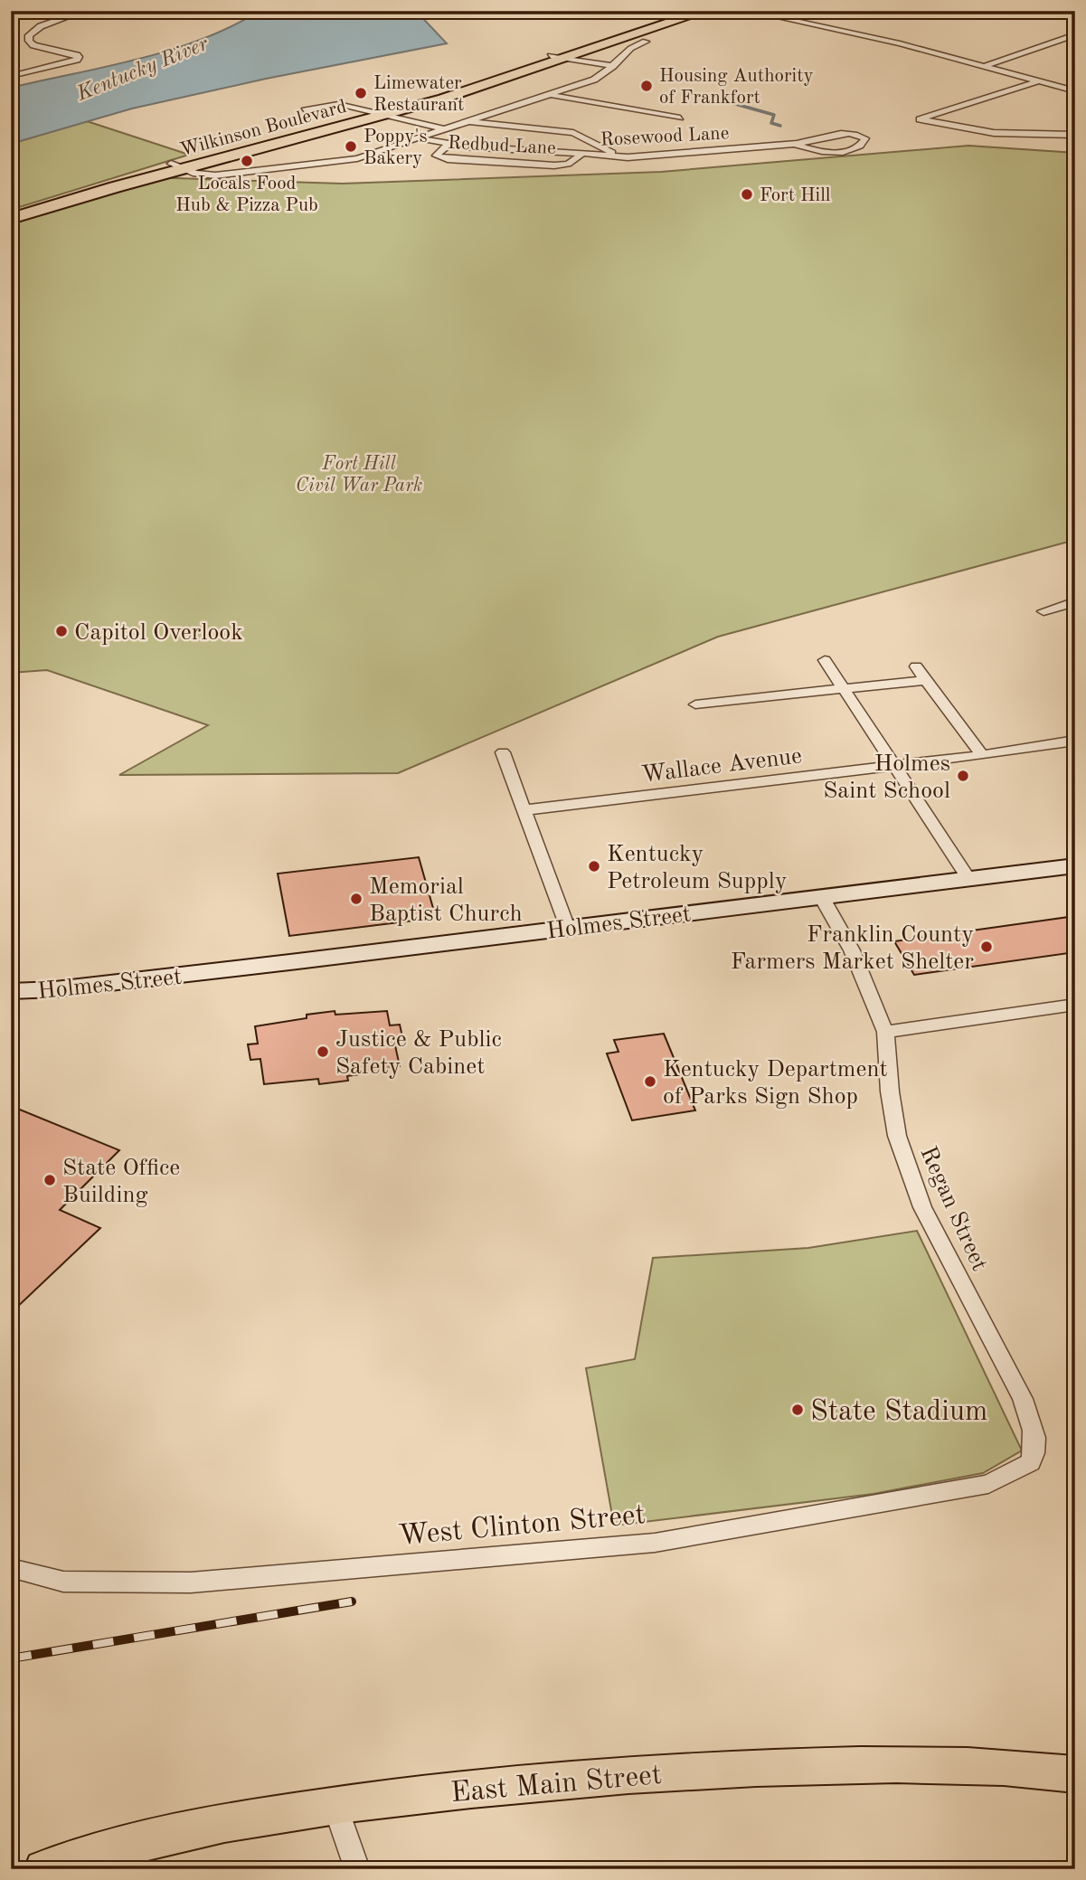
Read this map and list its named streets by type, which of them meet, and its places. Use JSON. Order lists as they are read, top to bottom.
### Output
{
  "streets": {
    "highway": ["Wilkinson Boulevard"],
    "main road": ["Holmes Street", "East Main Street"],
    "street": [
      "Rosewood Lane",
      "Redbud Lane",
      "Wallace Avenue",
      "Regan Street",
      "West Clinton Street"
    ]
  },
  "crossings": [
    ["Rosewood Lane", "Redbud Lane"],
    ["Holmes Street", "Regan Street"],
    ["Regan Street", "West Clinton Street"]
  ],
  "water": ["Kentucky River"],
  "parks": ["Fort Hill Civil War Park"],
  "places": [
    "Housing Authority of Frankfort",
    "Limewater Restaurant",
    "Poppy's Bakery",
    "Locals Food Hub & Pizza Pub",
    "Fort Hill",
    "Capitol Overlook",
    "Holmes Saint School",
    "Kentucky Petroleum Supply",
    "Memorial Baptist Church",
    "Franklin County Farmers Market Shelter",
    "Justice & Public Safety Cabinet",
    "Kentucky Department of Parks Sign Shop",
    "State Office Building",
    "State Stadium"
  ]
}
